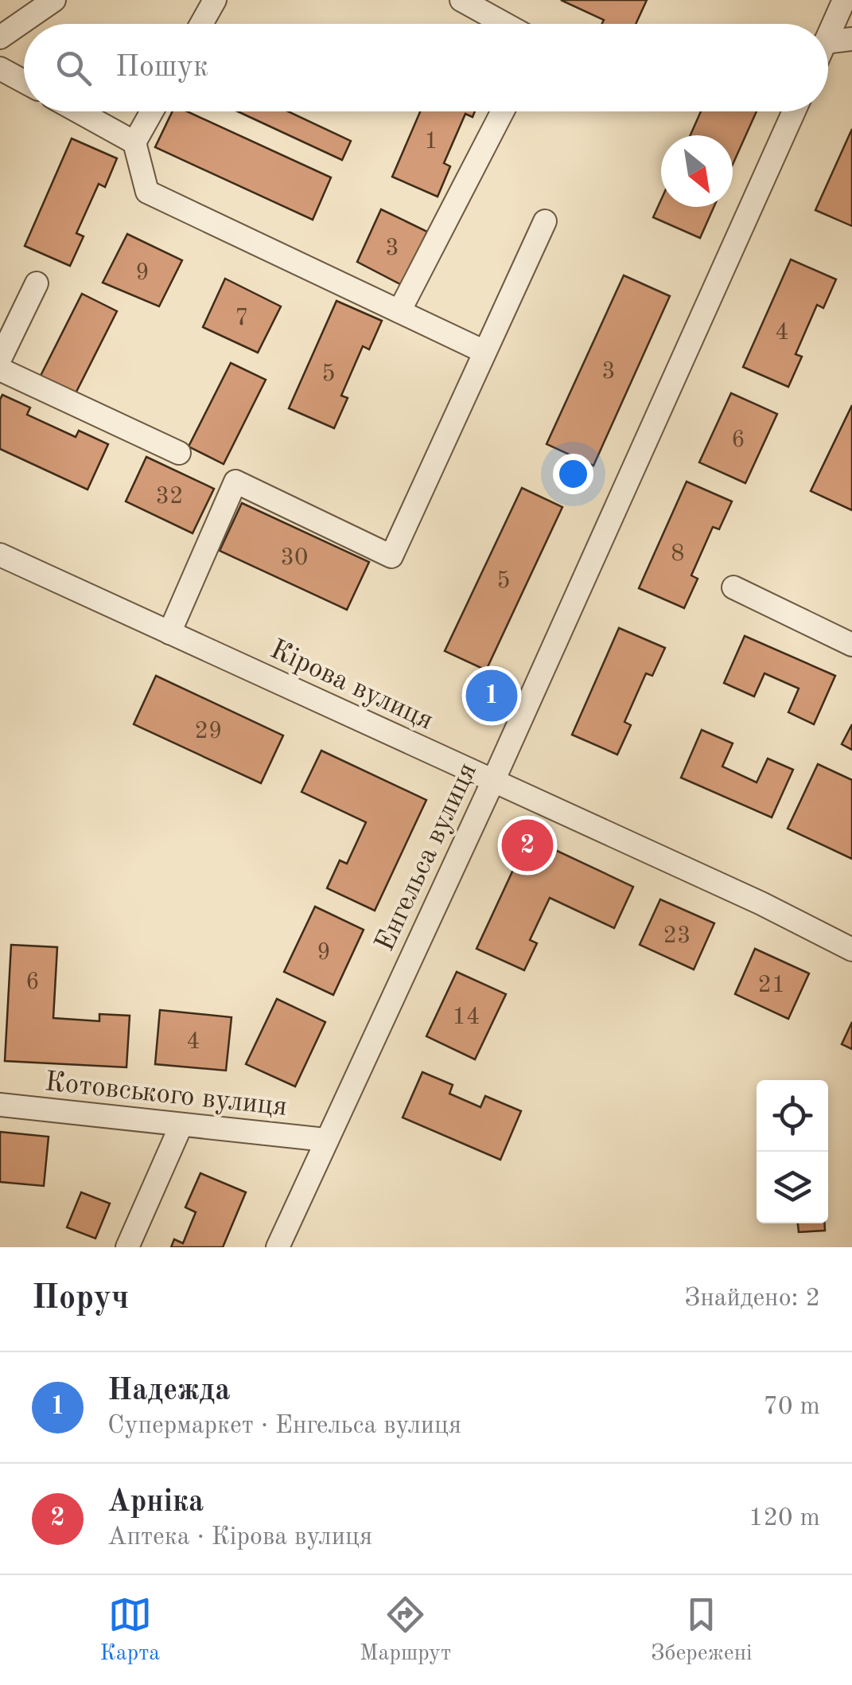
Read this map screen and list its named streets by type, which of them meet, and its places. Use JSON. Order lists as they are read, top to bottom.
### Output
{
  "streets": {
    "street": ["Кірова вулиця", "Енгельса вулиця", "Котовського вулиця"]
  },
  "crossings": [
    ["Кірова вулиця", "Енгельса вулиця"],
    ["Енгельса вулиця", "Котовського вулиця"]
  ],
  "house_numbers": [
    "1",
    "3",
    "9",
    "7",
    "4",
    "3",
    "5",
    "6",
    "32",
    "8",
    "30",
    "5",
    "29",
    "23",
    "9",
    "6",
    "21",
    "14",
    "4"
  ],
  "north": "bottom right",
  "page": {
    "search": "Пошук",
    "pins": ["1", "2"],
    "heading": ["Поруч", "Знайдено: 2"],
    "list": [
      {
        "mark": "1",
        "name": "Надежда",
        "note": "Супермаркет · Енгельса вулиця",
        "value": "70 m"
      },
      {
        "mark": "2",
        "name": "Арніка",
        "note": "Аптека · Кірова вулиця",
        "value": "120 m"
      }
    ],
    "nav": ["Карта", "Маршрут", "Збережені"]
  }
}
